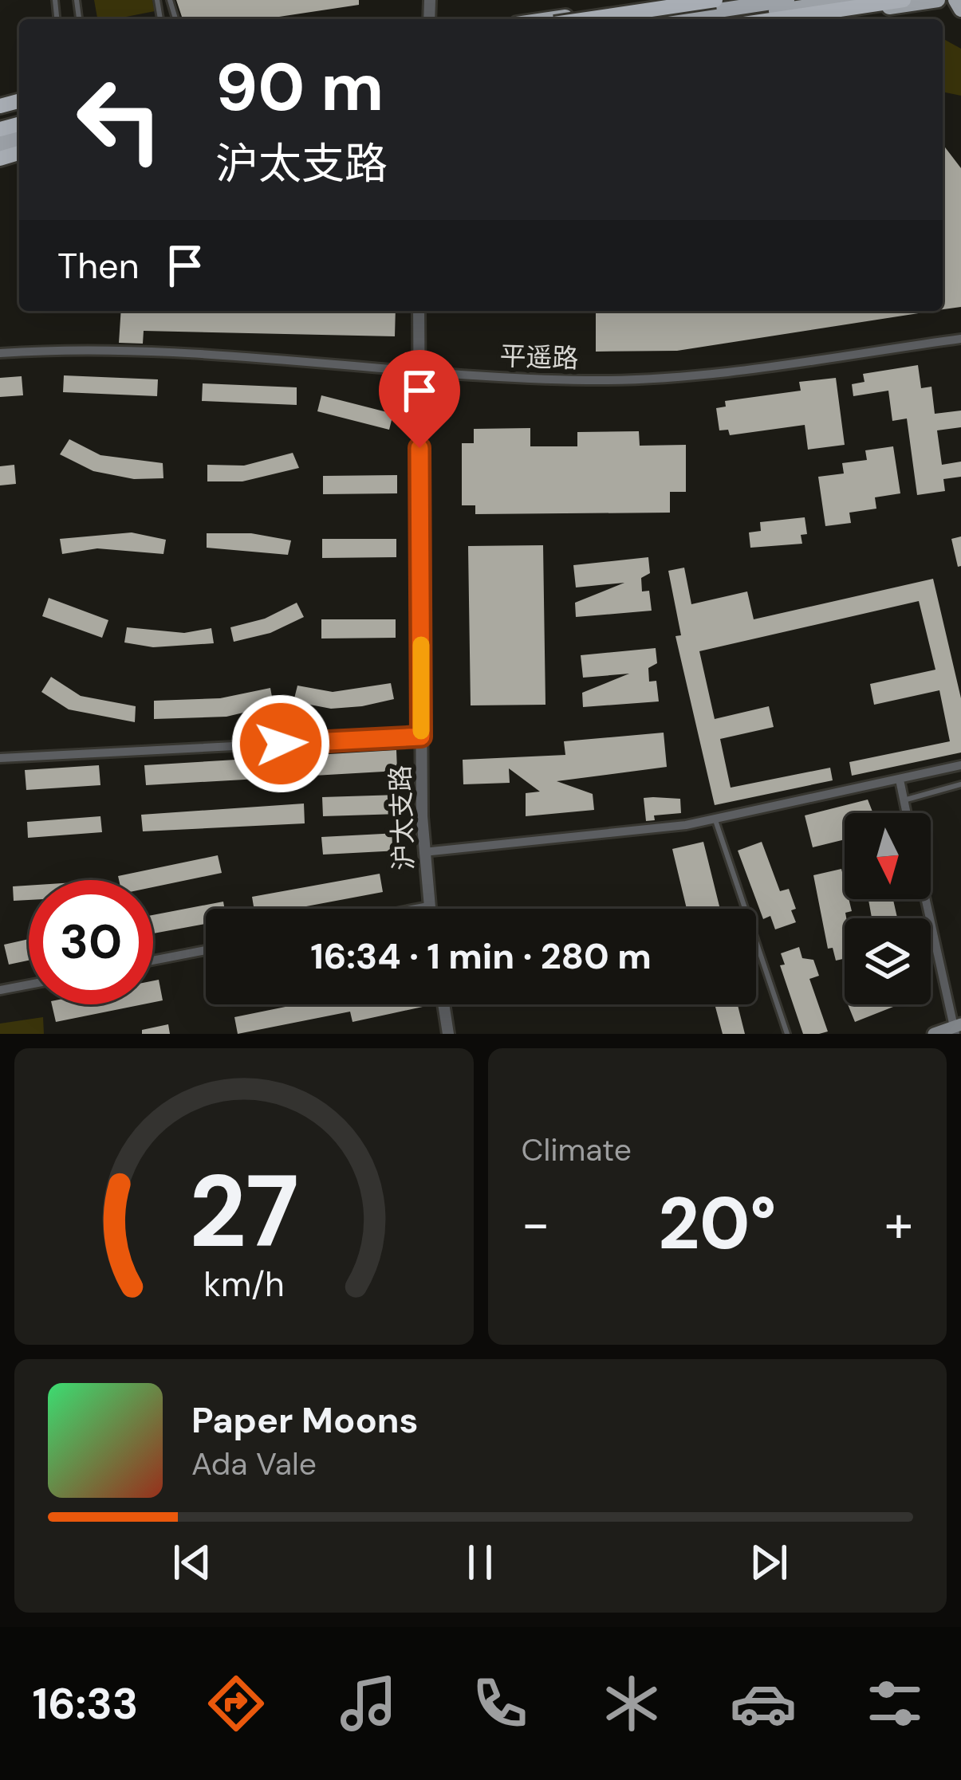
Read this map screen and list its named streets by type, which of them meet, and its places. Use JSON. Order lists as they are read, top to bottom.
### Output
{
  "streets": {
    "street": ["平遥路", "沪太支路"]
  },
  "crossings": [
    ["平遥路", "沪太支路"]
  ],
  "north": "bottom",
  "page": {
    "turn": ["90 m", "沪太支路"],
    "then": "Then",
    "limit": "30",
    "trip": "16:34 · 1 min · 280 m",
    "tile": "Climate",
    "heat": ["−", "20°", "+"],
    "song": ["Paper Moons", "Ada Vale"],
    "tabs": "16:33",
    "gauge": ["27", "km/h"]
  }
}
